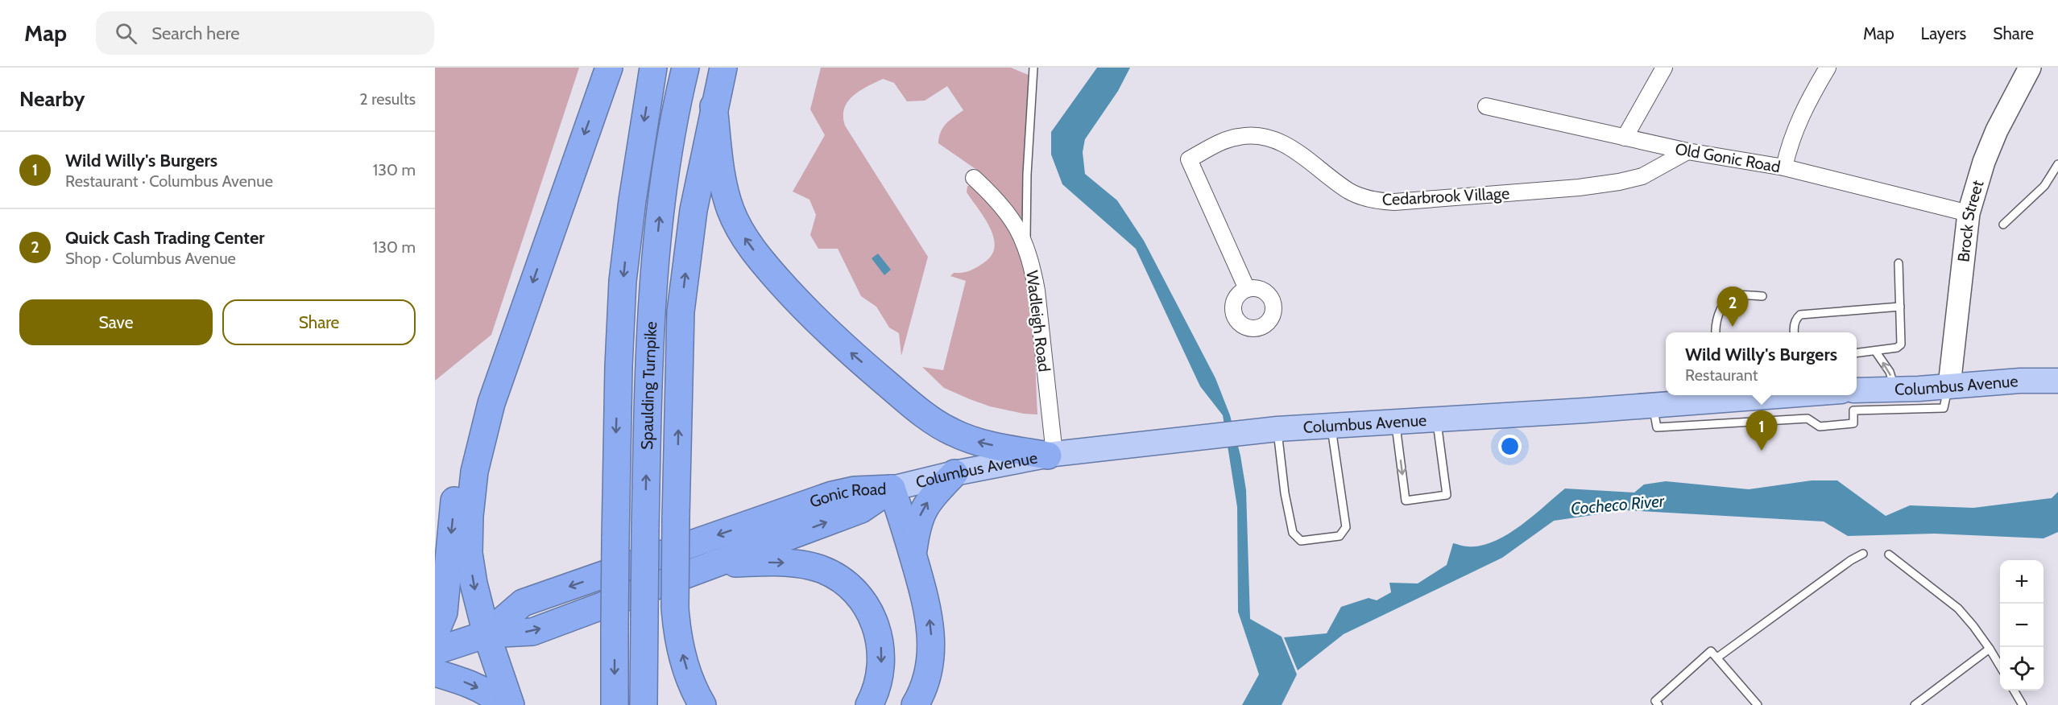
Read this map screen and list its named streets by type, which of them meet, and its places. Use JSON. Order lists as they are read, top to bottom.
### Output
{
  "streets": {
    "highway": ["Spaulding Turnpike", "Gonic Road"],
    "main road": ["Columbus Avenue"],
    "street": [
      "Old Gonic Road",
      "Cedarbrook Village",
      "Brock Street",
      "Wadleigh Road"
    ]
  },
  "crossings": [
    ["Old Gonic Road", "Cedarbrook Village"],
    ["Old Gonic Road", "Brock Street"],
    ["Brock Street", "Columbus Avenue"],
    ["Wadleigh Road", "Columbus Avenue"],
    ["Columbus Avenue", "Gonic Road"]
  ],
  "water": ["Cocheco River"],
  "page": {
    "header": "Map",
    "search": "Search here",
    "nav": ["Map", "Layers", "Share"],
    "heading": ["Nearby", "2 results"],
    "list": [
      {
        "mark": "1",
        "name": "Wild Willy's Burgers",
        "note": "Restaurant · Columbus Avenue",
        "value": "130 m"
      },
      {
        "mark": "2",
        "name": "Quick Cash Trading Center",
        "note": "Shop · Columbus Avenue",
        "value": "130 m"
      }
    ],
    "buttons": ["Save", "Share"],
    "pins": ["2", "1"],
    "popup": ["Wild Willy's Burgers", "Restaurant"],
    "map_buttons": ["+", "−"]
  }
}
